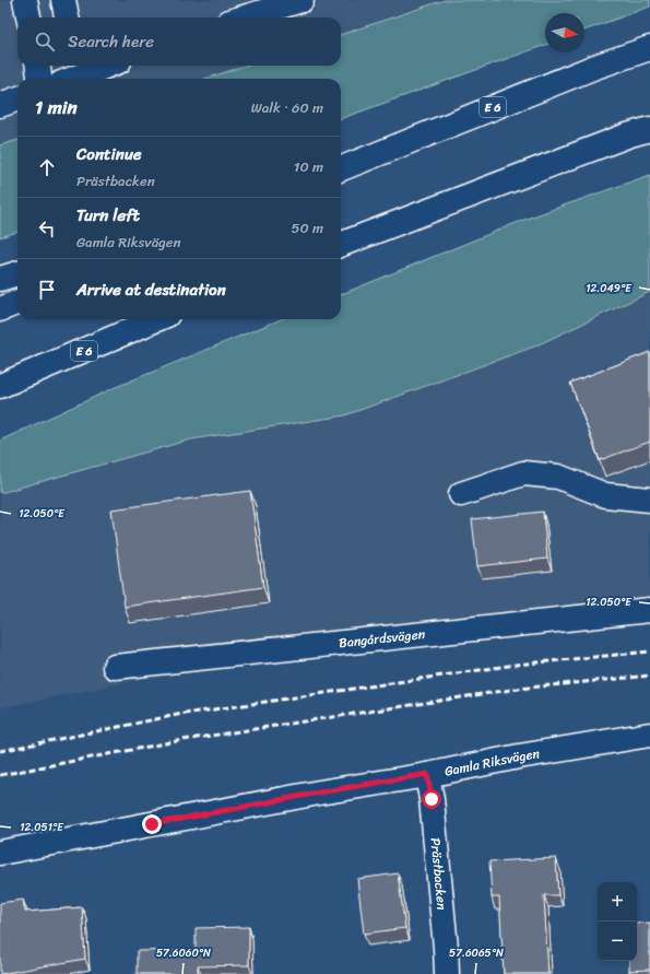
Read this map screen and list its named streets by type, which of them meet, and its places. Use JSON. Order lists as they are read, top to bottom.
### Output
{
  "streets": {
    "main road": [
      "E 6",
      "Bangårdsvägen",
      "Gamla Riksvägen",
      "Prästbacken"
    ]
  },
  "crossings": [
    ["Gamla Riksvägen", "Prästbacken"]
  ],
  "north": "right",
  "page": {
    "search": "Search here",
    "heading": ["1 min", "Walk · 60 m"],
    "list": [
      ["Continue", "Prästbacken", "10 m"],
      ["Turn left", "Gamla Riksvägen", "50 m"],
      "Arrive at destination"
    ],
    "map_buttons": ["+", "−"]
  },
  "coordinates": [
    "12.049°E",
    "12.050°E",
    "12.051°E",
    "57.6060°N",
    "57.6065°N"
  ]
}
